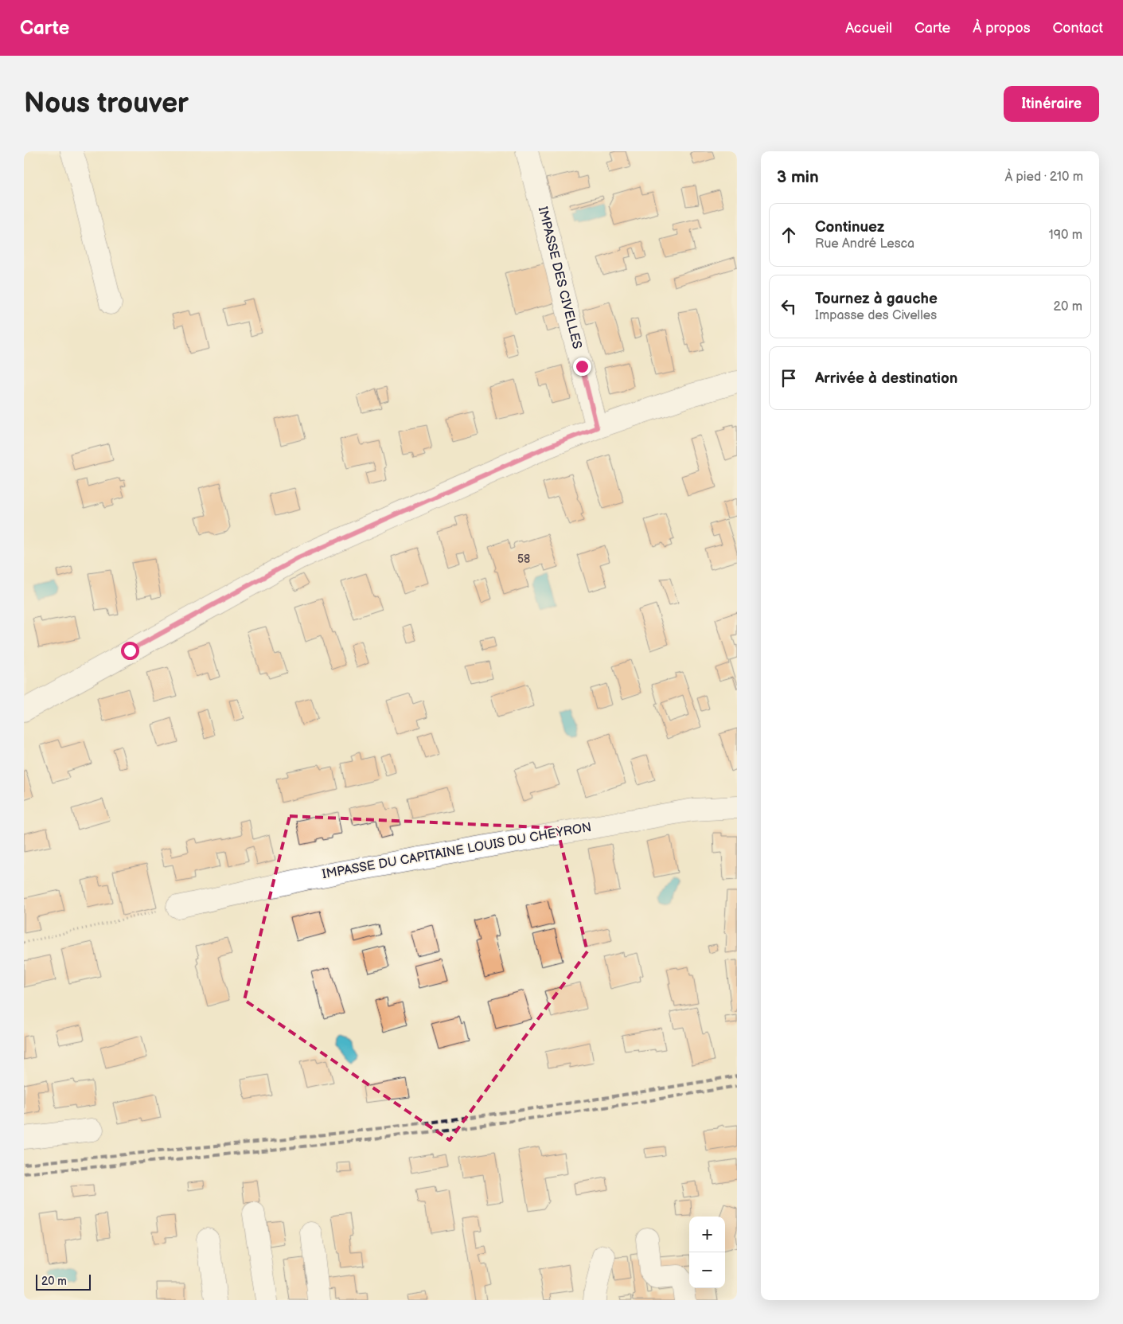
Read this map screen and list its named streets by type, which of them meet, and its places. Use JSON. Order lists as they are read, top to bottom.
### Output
{
  "streets": {
    "street": ["IMPASSE DES CIVELLES", "IMPASSE DU CAPITAINE LOUIS DU CHEYRON"]
  },
  "house_numbers": ["58"],
  "scale_bar": "20 m",
  "page": {
    "header": "Carte",
    "nav": [
      "Accueil",
      "Carte",
      "À propos",
      "Contact"
    ],
    "buttons": "Itinéraire",
    "title": "Nous trouver",
    "heading": ["3 min", "À pied · 210 m"],
    "list": [
      ["Continuez", "Rue André Lesca", "190 m"],
      ["Tournez à gauche", "Impasse des Civelles", "20 m"],
      "Arrivée à destination"
    ],
    "map_buttons": ["+", "−"],
    "scale": "20 m"
  }
}
